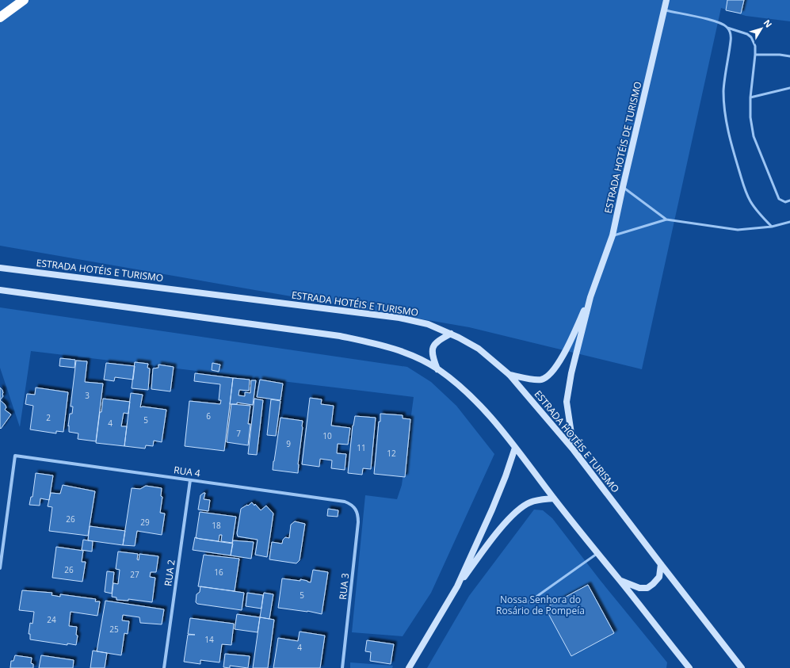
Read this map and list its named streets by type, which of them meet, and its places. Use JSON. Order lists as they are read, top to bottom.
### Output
{
  "streets": {
    "main road": ["ESTRADA HOTÉIS DE TURISMO", "ESTRADA HOTÉIS E TURISMO"],
    "street": ["RUA 4", "RUA 2", "RUA 3"]
  },
  "crossings": [
    ["ESTRADA HOTÉIS DE TURISMO", "ESTRADA HOTÉIS E TURISMO"],
    ["RUA 4", "RUA 2"],
    ["RUA 4", "RUA 3"]
  ],
  "parks": ["Nossa Senhora do Rosário de Pompeía"],
  "house_numbers": [
    "3",
    "6",
    "2",
    "5",
    "4",
    "7",
    "10",
    "9",
    "11",
    "12",
    "26",
    "29",
    "18",
    "26",
    "16",
    "27",
    "5",
    "24",
    "25",
    "14",
    "4"
  ],
  "north": "top right"
}
